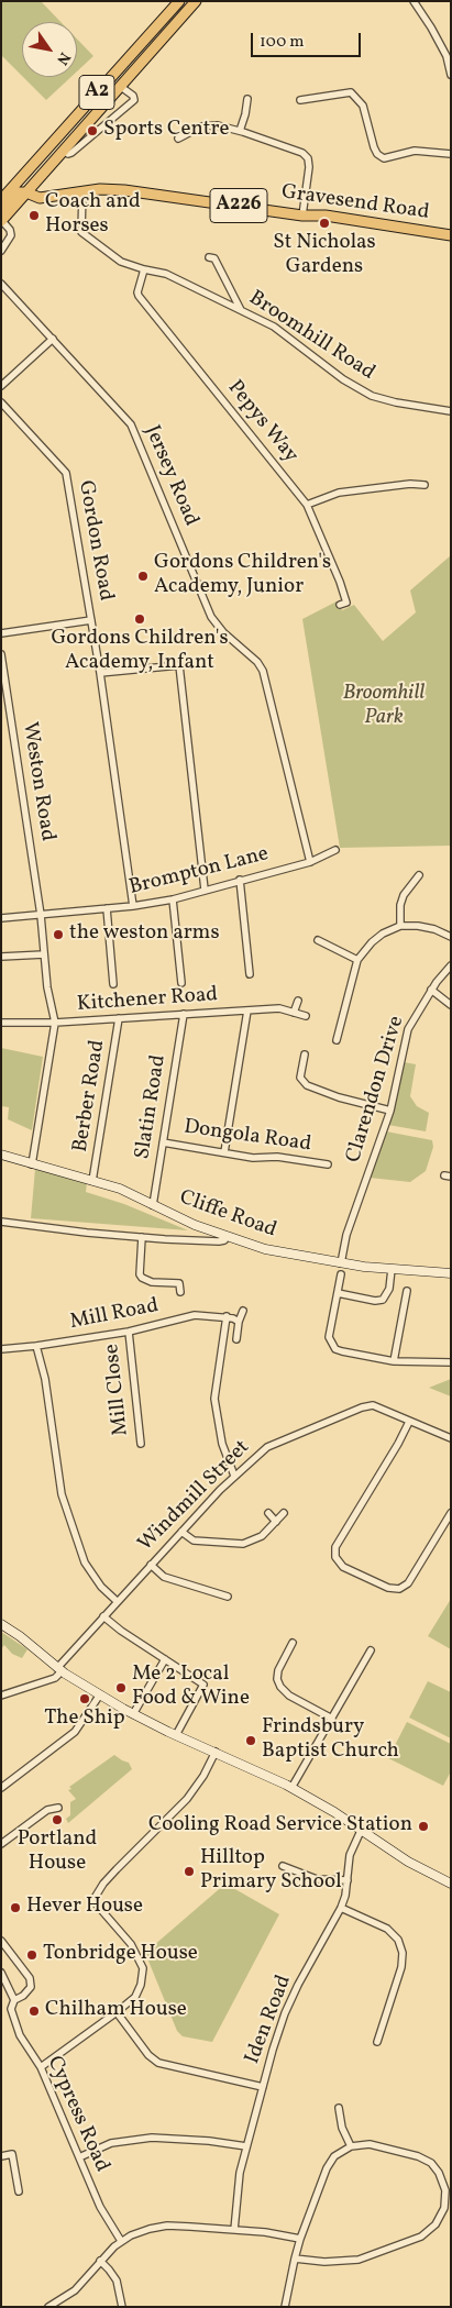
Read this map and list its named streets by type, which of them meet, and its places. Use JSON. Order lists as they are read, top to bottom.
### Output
{
  "streets": {
    "main road": [
      "A2",
      "Gravesend Road",
      "A226",
      "Cliffe Road"
    ],
    "street": [
      "Broomhill Road",
      "Pepys Way",
      "Jersey Road",
      "Gordon Road",
      "Weston Road",
      "Brompton Lane",
      "Kitchener Road",
      "Clarendon Drive",
      "Berber Road",
      "Slatin Road",
      "Dongola Road",
      "Mill Road",
      "Mill Close",
      "Windmill Street",
      "Iden Road",
      "Cypress Road"
    ]
  },
  "crossings": [
    ["A2", "Gravesend Road"],
    ["Gravesend Road", "Broomhill Road"],
    ["Broomhill Road", "Pepys Way"],
    ["Jersey Road", "Brompton Lane"],
    ["Gordon Road", "Brompton Lane"],
    ["Weston Road", "Brompton Lane"],
    ["Weston Road", "Kitchener Road"],
    ["Weston Road", "Cliffe Road"],
    ["Kitchener Road", "Berber Road"],
    ["Kitchener Road", "Slatin Road"],
    ["Clarendon Drive", "Cliffe Road"],
    ["Berber Road", "Cliffe Road"],
    ["Slatin Road", "Dongola Road"],
    ["Slatin Road", "Cliffe Road"],
    ["Mill Road", "Mill Close"]
  ],
  "parks": ["Broomhill Park"],
  "places": [
    "Sports Centre",
    "Coach and Horses",
    "St Nicholas Gardens",
    "Gordons Children's Academy, Junior",
    "Gordons Children's Academy, Infant",
    "the weston arms",
    "Me 2 Local Food & Wine",
    "The Ship",
    "Frindsbury Baptist Church",
    "Portland House",
    "Cooling Road Service Station",
    "Hilltop Primary School",
    "Hever House",
    "Tonbridge House",
    "Chilham House"
  ],
  "scale_bar": "100 m",
  "north": "bottom right"
}
